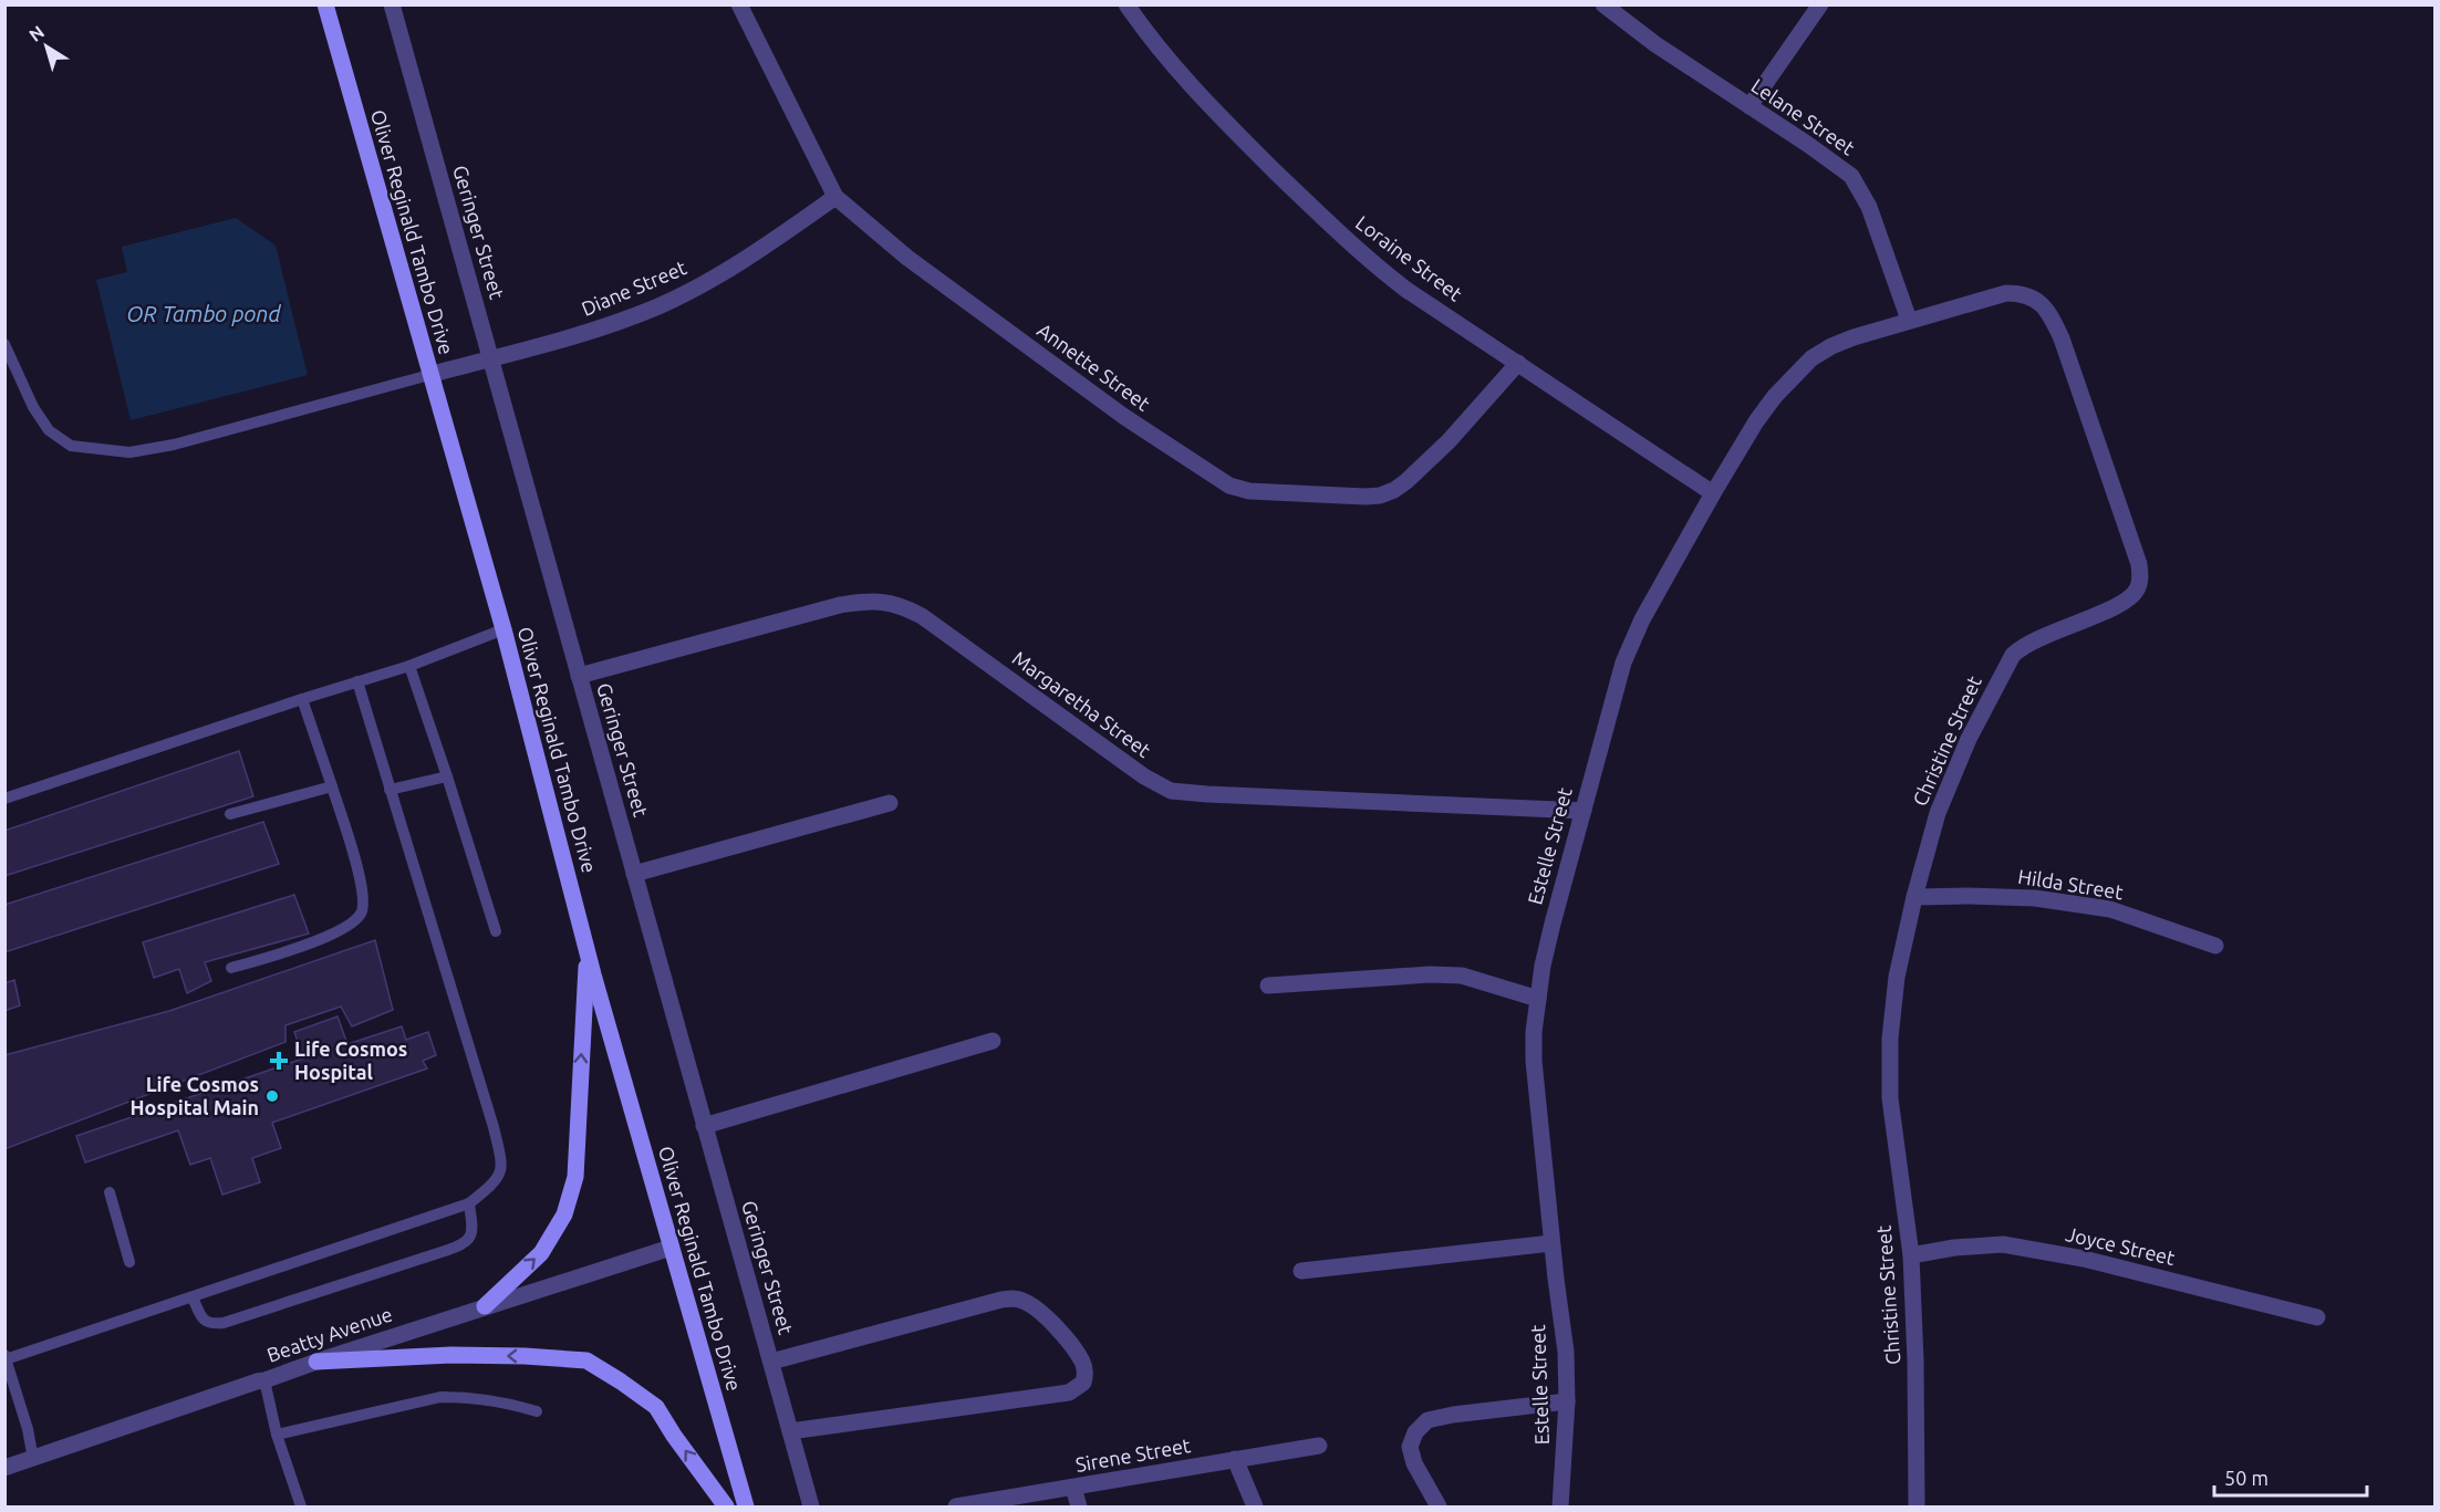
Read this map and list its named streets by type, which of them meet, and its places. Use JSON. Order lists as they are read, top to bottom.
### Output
{
  "streets": {
    "main road": ["Oliver Reginald Tambo Drive"],
    "street": [
      "Lelane Street",
      "Geringer Street",
      "Loraine Street",
      "Diane Street",
      "Annette Street",
      "Margaretha Street",
      "Christine Street",
      "Estelle Street",
      "Hilda Street",
      "Joyce Street",
      "Beatty Avenue",
      "Sirene Street"
    ]
  },
  "crossings": [
    ["Lelane Street", "Christine Street"],
    ["Lelane Street", "Estelle Street"],
    ["Oliver Reginald Tambo Drive", "Diane Street"],
    ["Oliver Reginald Tambo Drive", "Beatty Avenue"],
    ["Geringer Street", "Diane Street"],
    ["Geringer Street", "Margaretha Street"],
    ["Loraine Street", "Annette Street"],
    ["Loraine Street", "Estelle Street"],
    ["Diane Street", "Annette Street"],
    ["Margaretha Street", "Estelle Street"],
    ["Christine Street", "Estelle Street"],
    ["Christine Street", "Hilda Street"],
    ["Christine Street", "Joyce Street"]
  ],
  "water": ["OR Tambo pond"],
  "places": {
    "health": ["Life Cosmos Hospital"],
    "other": ["Life Cosmos Hospital Main"]
  },
  "scale_bar": "50 m",
  "north": "top left"
}
